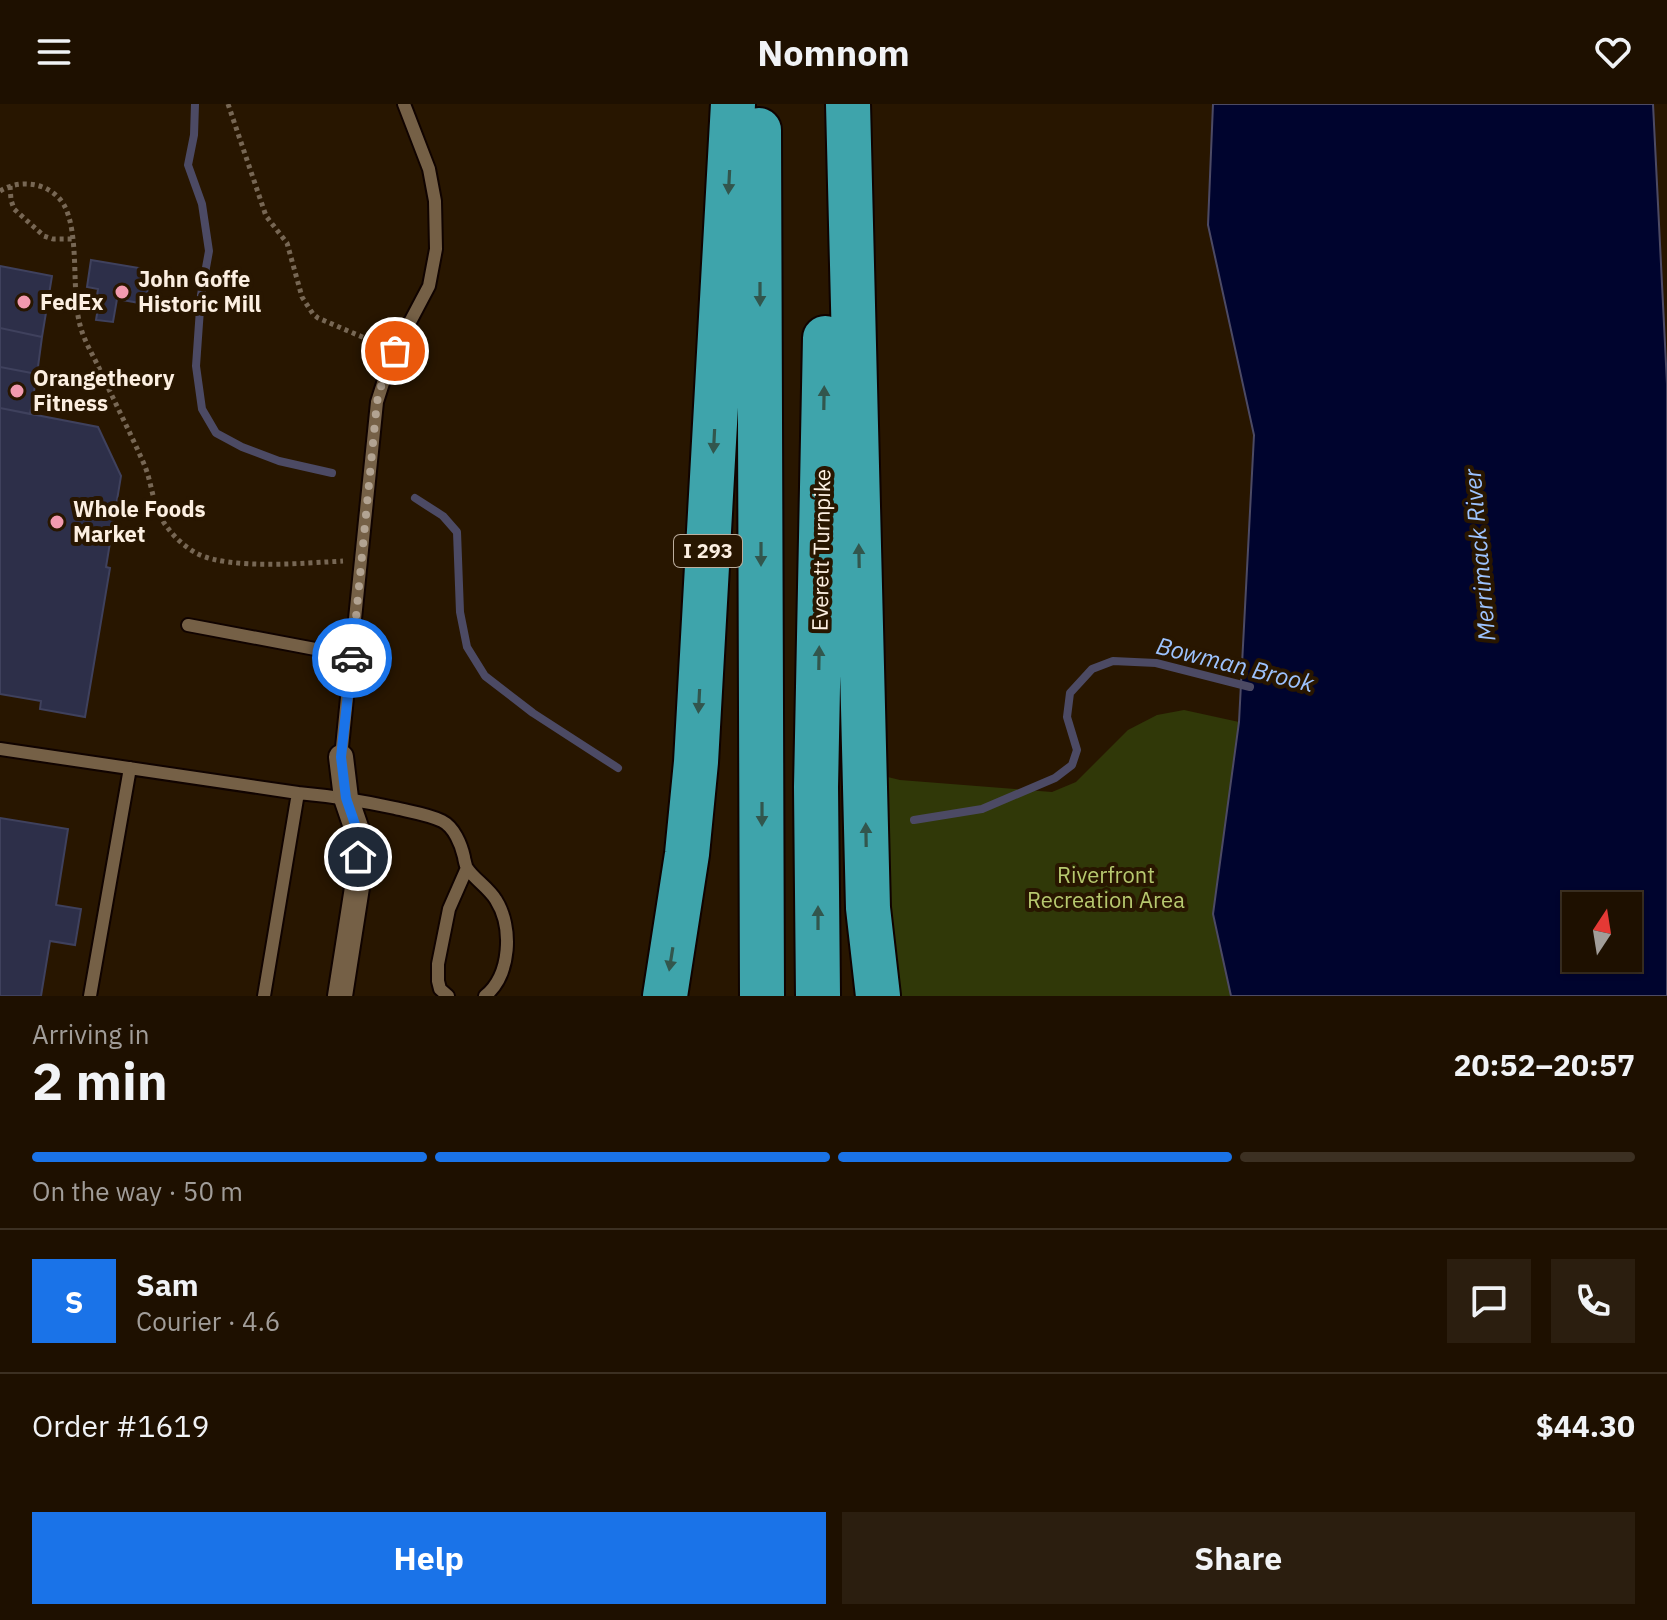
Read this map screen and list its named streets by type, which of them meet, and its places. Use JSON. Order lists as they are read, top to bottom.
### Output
{
  "streets": {
    "highway": ["Everett Turnpike", "I 293"]
  },
  "water": ["Merrimack River", "Bowman Brook"],
  "parks": ["Riverfront Recreation Area"],
  "places": [
    "John Goffe Historic Mill",
    "FedEx",
    "Orangetheory Fitness",
    "Whole Foods Market"
  ],
  "north": "top",
  "page": {
    "header": "Nomnom",
    "heading": ["2 min", "Arriving in", "20:52–20:57"],
    "panel": [
      "Sam",
      "Courier · 4.6",
      "Order #1619",
      "$44.30"
    ],
    "bar": "On the way · 50 m",
    "round": "S",
    "buttons": ["Help", "Share"]
  }
}
